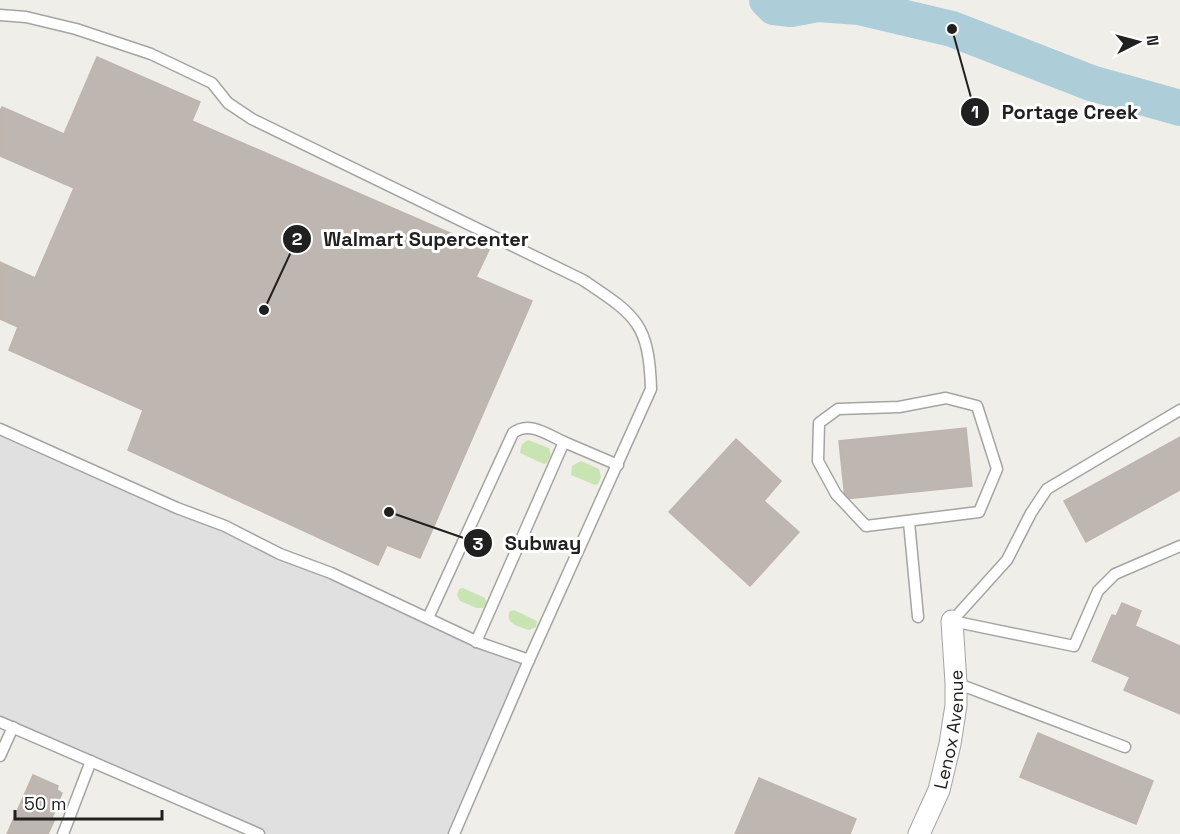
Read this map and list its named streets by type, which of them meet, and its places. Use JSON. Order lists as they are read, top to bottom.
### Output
{
  "streets": {
    "street": ["Lenox Avenue"]
  },
  "places": ["Portage Creek", "Walmart Supercenter", "Subway"],
  "scale_bar": "50 m",
  "north": "right"
}
